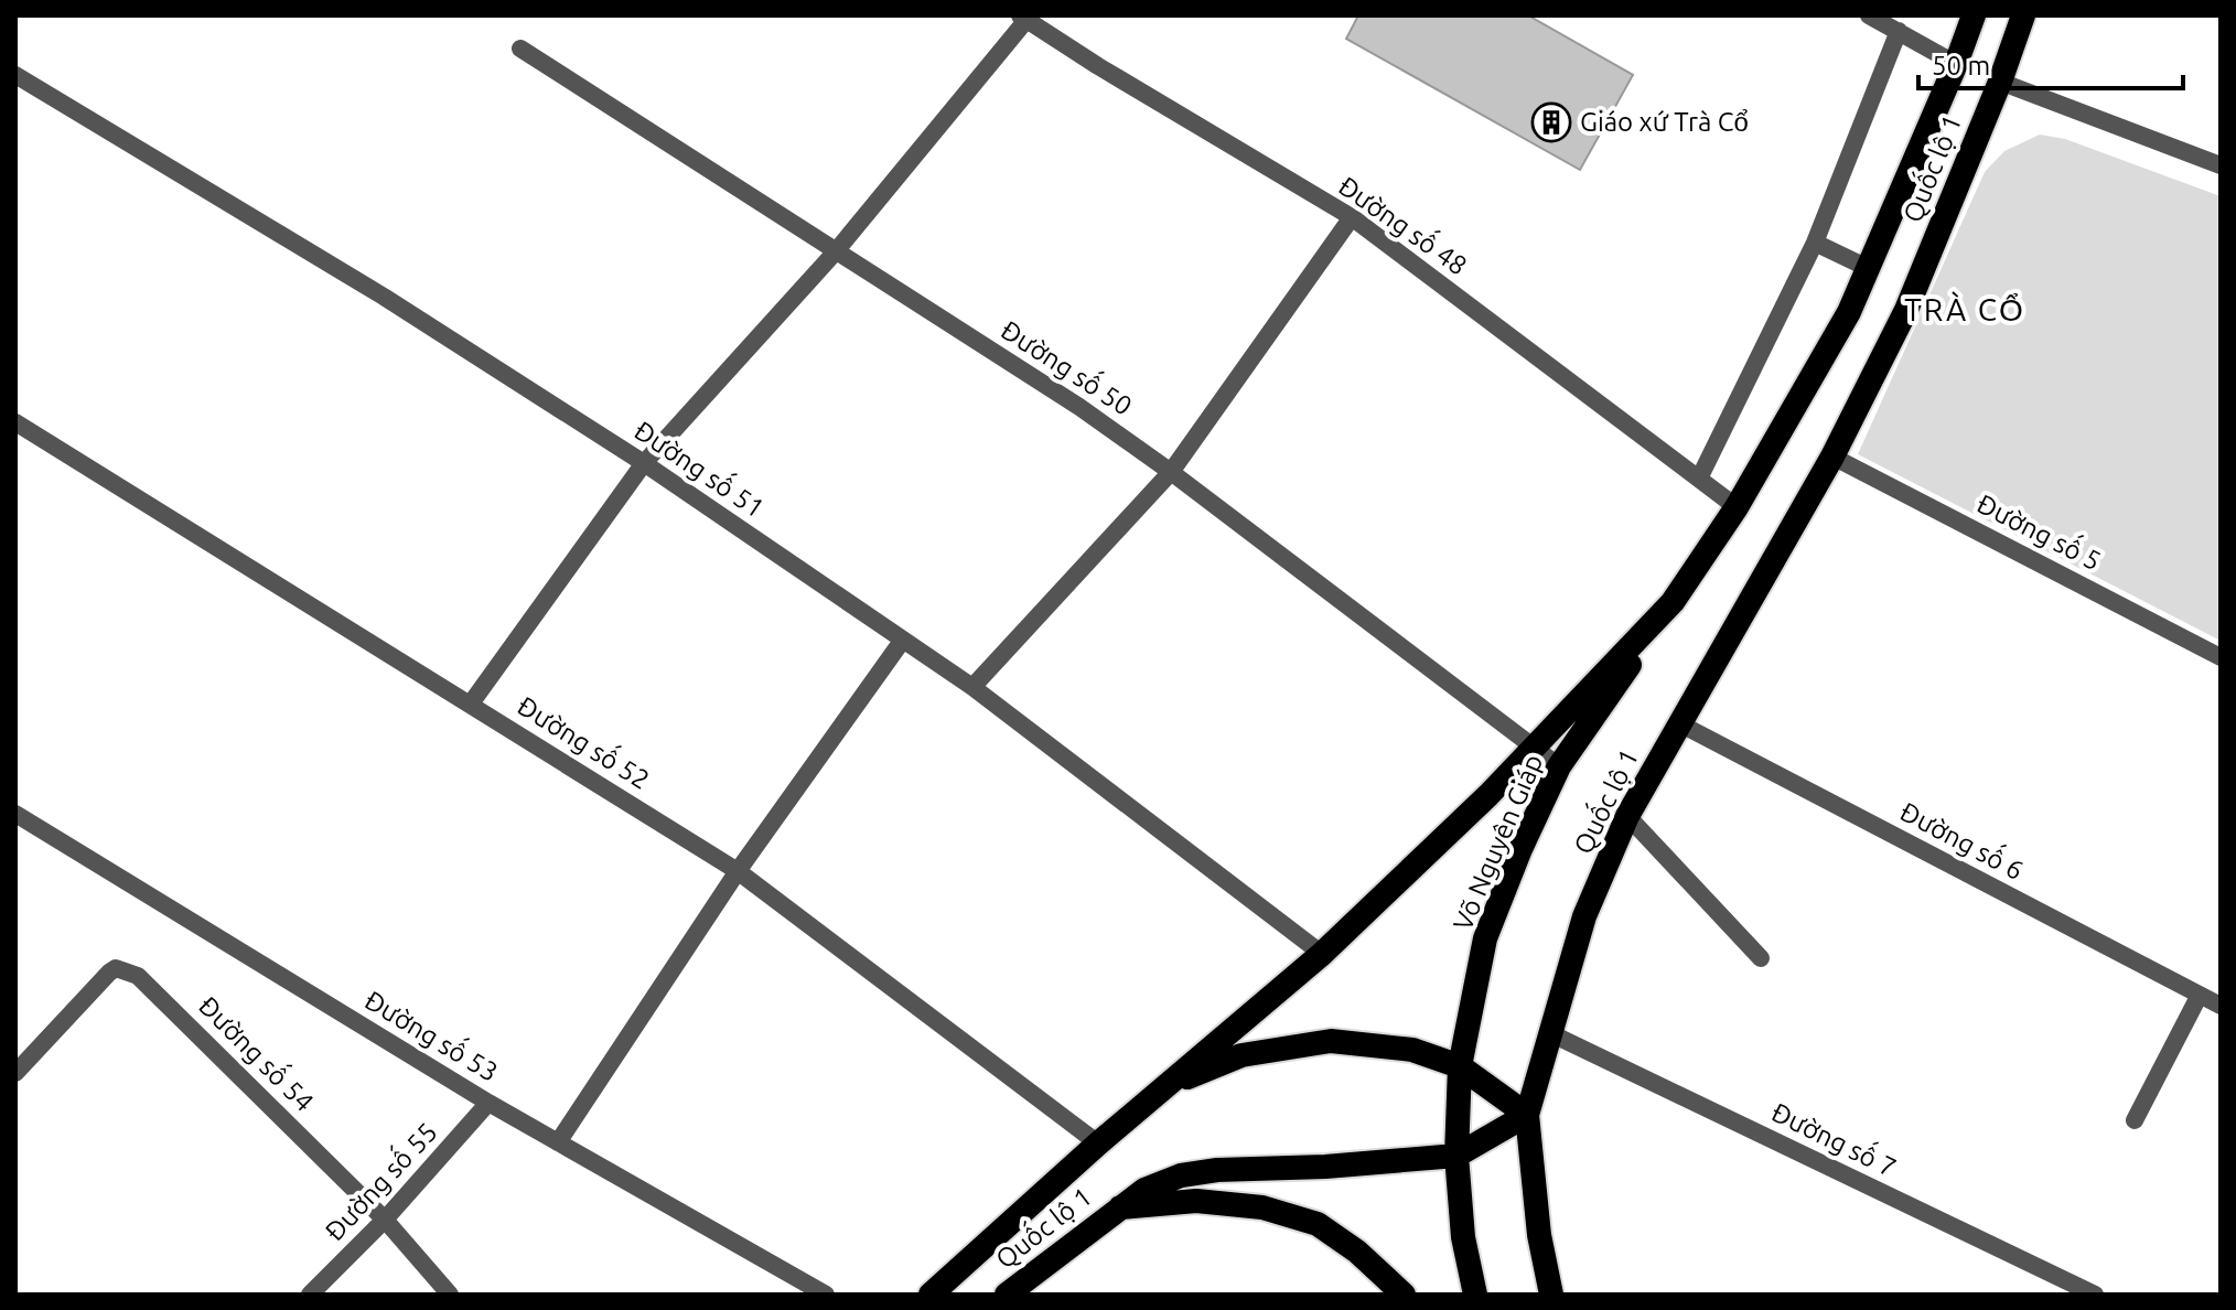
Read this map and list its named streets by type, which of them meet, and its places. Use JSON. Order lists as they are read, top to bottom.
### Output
{
  "streets": {
    "highway": ["Quốc lộ 1", "Võ Nguyên Giáp"],
    "street": [
      "Đường số 48",
      "Đường số 50",
      "Đường số 51",
      "Đường số 5",
      "Đường số 52",
      "Đường số 6",
      "Đường số 53",
      "Đường số 54",
      "Đường số 7",
      "Đường số 55"
    ]
  },
  "crossings": [
    ["Quốc lộ 1", "Đường số 48"],
    ["Quốc lộ 1", "Đường số 50"],
    ["Quốc lộ 1", "Đường số 51"],
    ["Quốc lộ 1", "Đường số 5"],
    ["Quốc lộ 1", "Đường số 52"],
    ["Quốc lộ 1", "Đường số 6"],
    ["Quốc lộ 1", "Võ Nguyên Giáp"],
    ["Quốc lộ 1", "Đường số 7"],
    ["Đường số 50", "Võ Nguyên Giáp"],
    ["Đường số 53", "Đường số 55"],
    ["Đường số 54", "Đường số 55"]
  ],
  "districts": ["TRÀ CỔ"],
  "places": {
    "building": ["Giáo xứ Trà Cổ"]
  },
  "scale_bar": "50 m"
}
